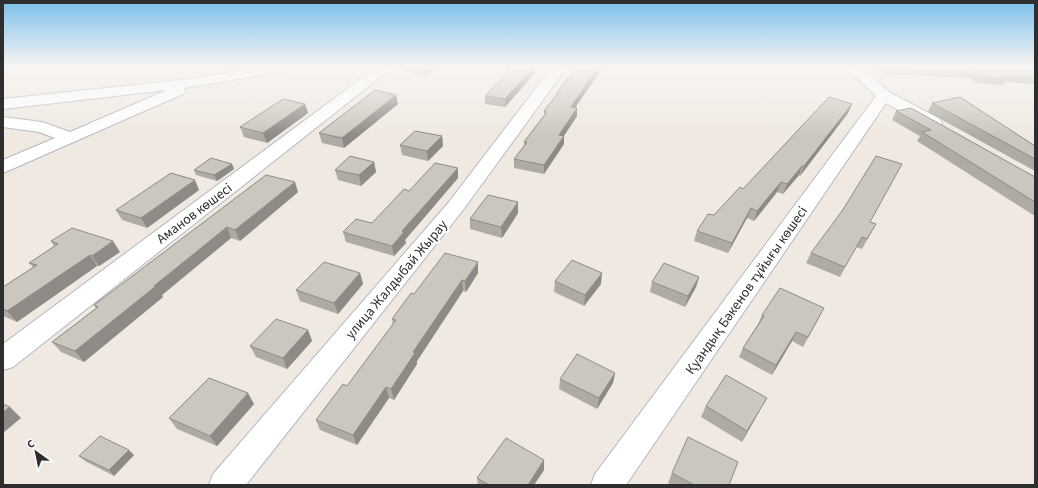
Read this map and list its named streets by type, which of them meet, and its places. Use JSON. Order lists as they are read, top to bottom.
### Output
{
  "streets": {
    "street": ["Аманов көшесі", "улица Жалдыбай Жырау", "Қуандық Бәкенов тұйығы көшесі"]
  },
  "north": "top left"
}
